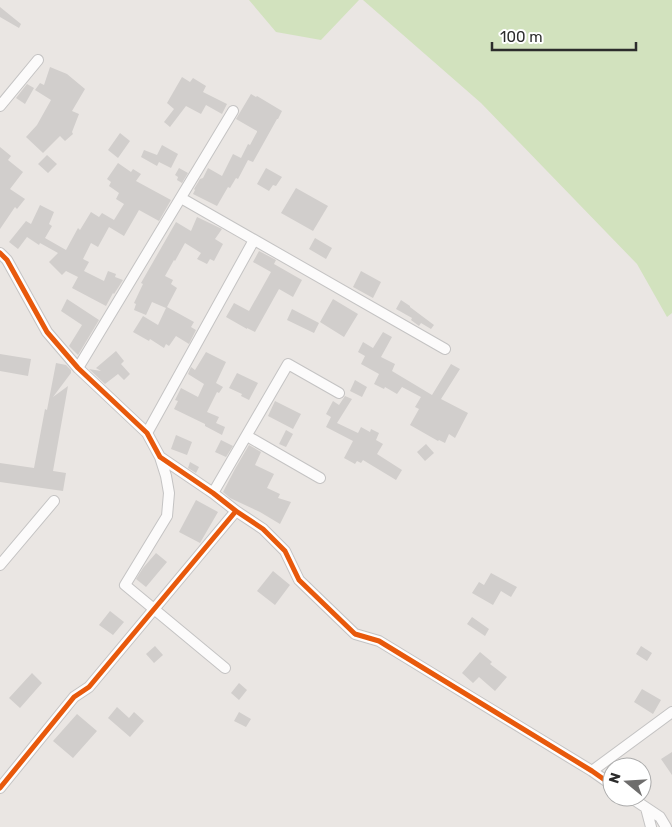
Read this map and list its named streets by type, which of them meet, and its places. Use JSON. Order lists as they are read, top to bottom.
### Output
{
  "scale_bar": "100 m",
  "north": "left"
}
